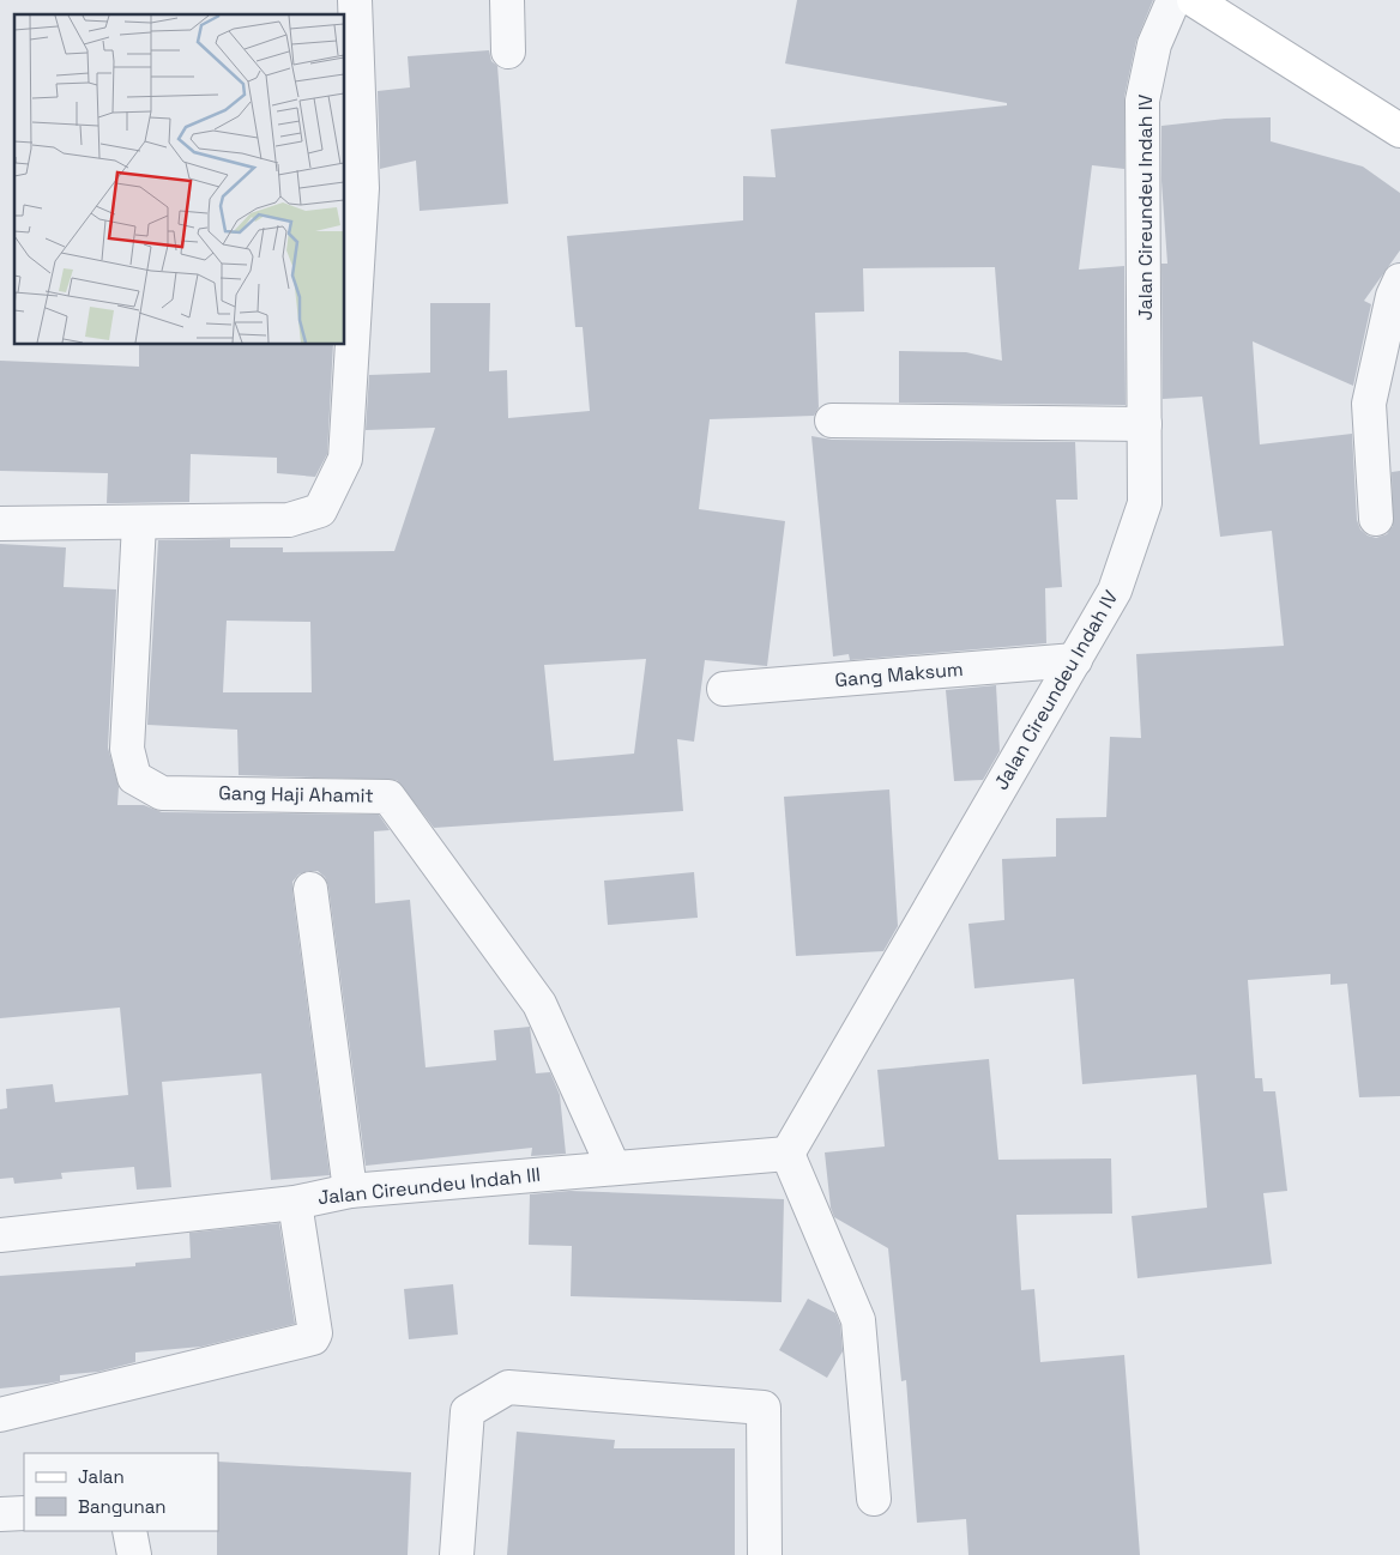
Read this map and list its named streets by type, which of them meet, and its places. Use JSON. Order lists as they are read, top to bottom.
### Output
{
  "streets": {
    "street": [
      "Jalan Cireundeu Indah IV",
      "Gang Maksum",
      "Gang Haji Ahamit",
      "Jalan Cireundeu Indah III"
    ]
  },
  "crossings": [
    ["Jalan Cireundeu Indah IV", "Gang Maksum"],
    ["Jalan Cireundeu Indah IV", "Jalan Cireundeu Indah III"],
    ["Gang Haji Ahamit", "Jalan Cireundeu Indah III"]
  ],
  "legend": ["Jalan", "Bangunan"]
}
